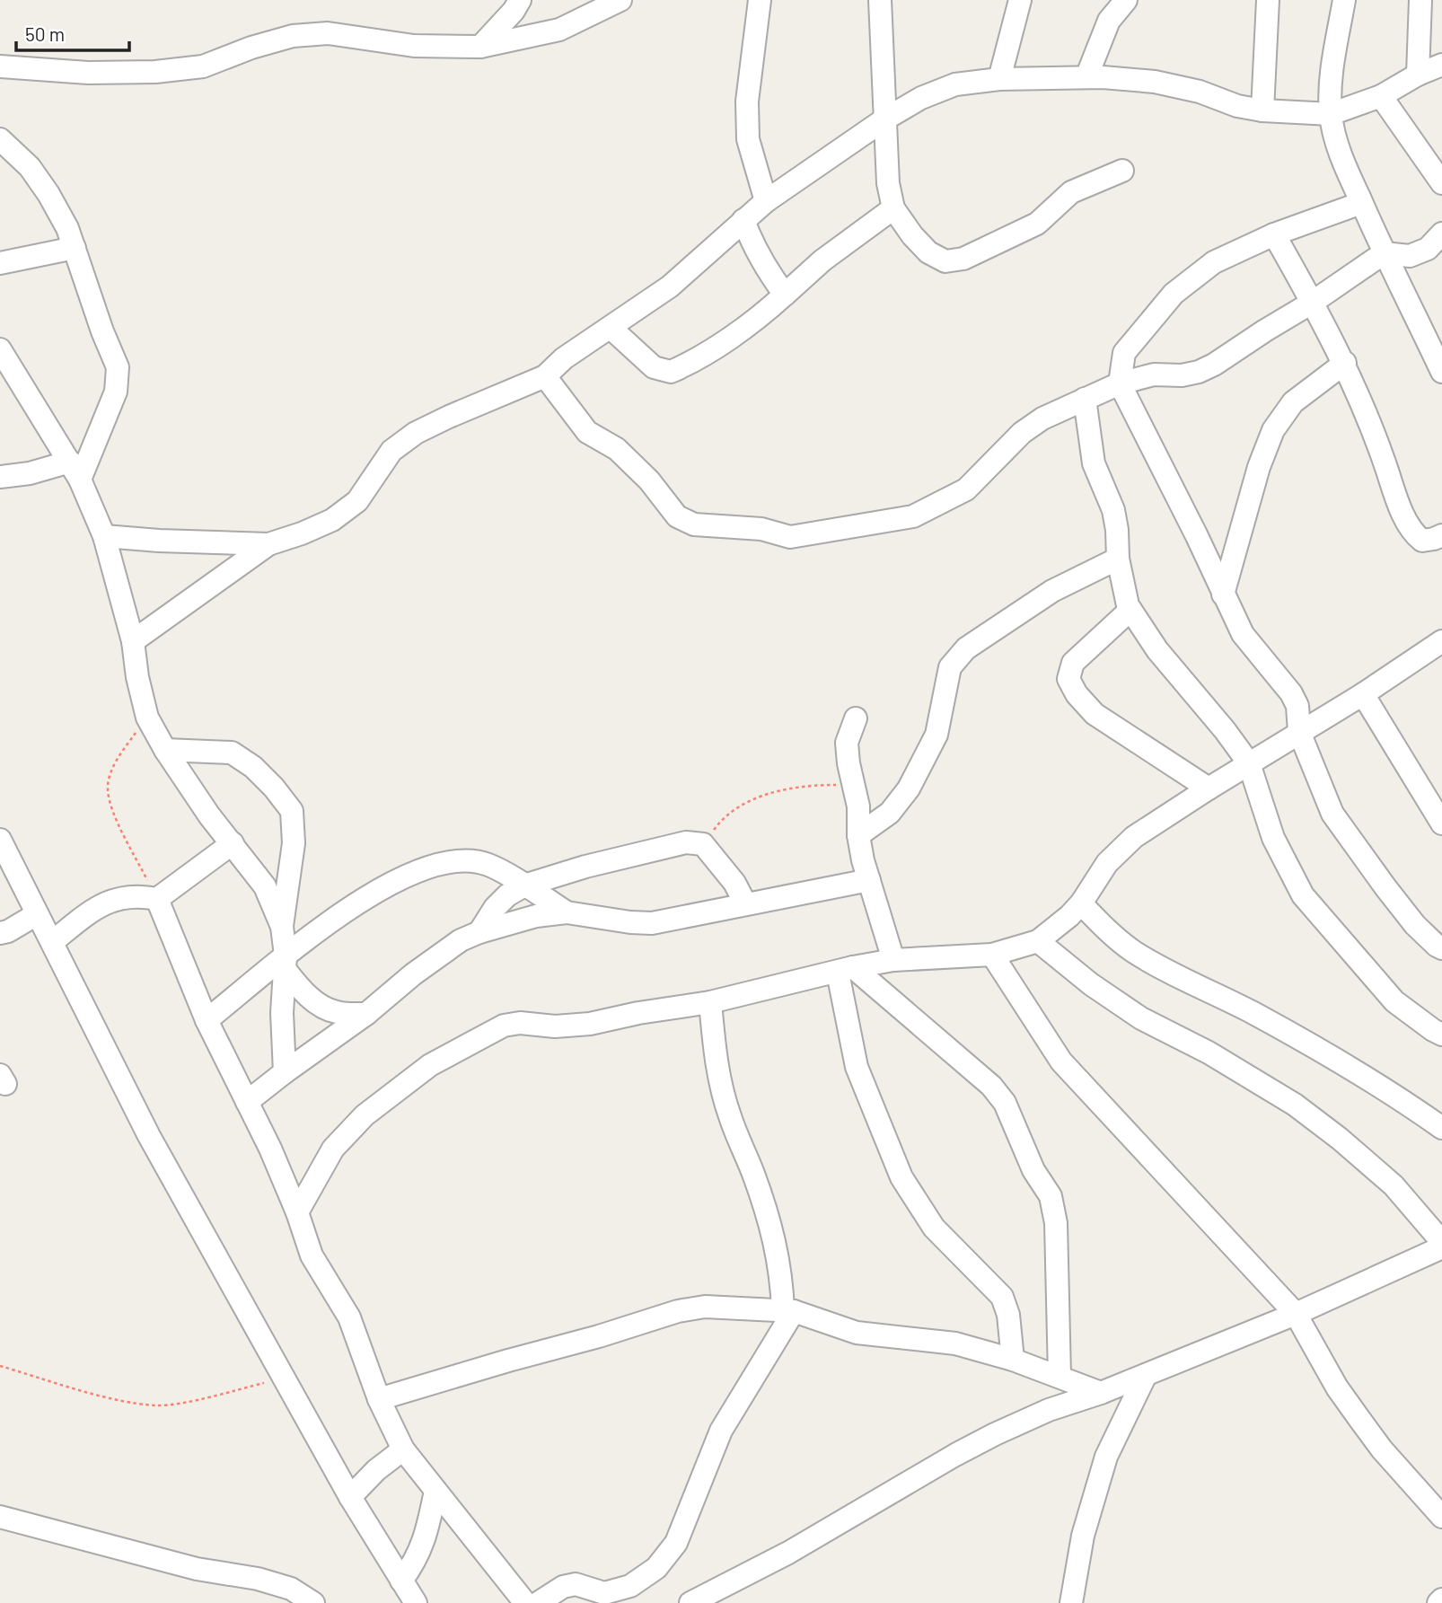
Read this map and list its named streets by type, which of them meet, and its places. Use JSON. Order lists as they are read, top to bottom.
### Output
{
  "scale_bar": "50 m"
}
